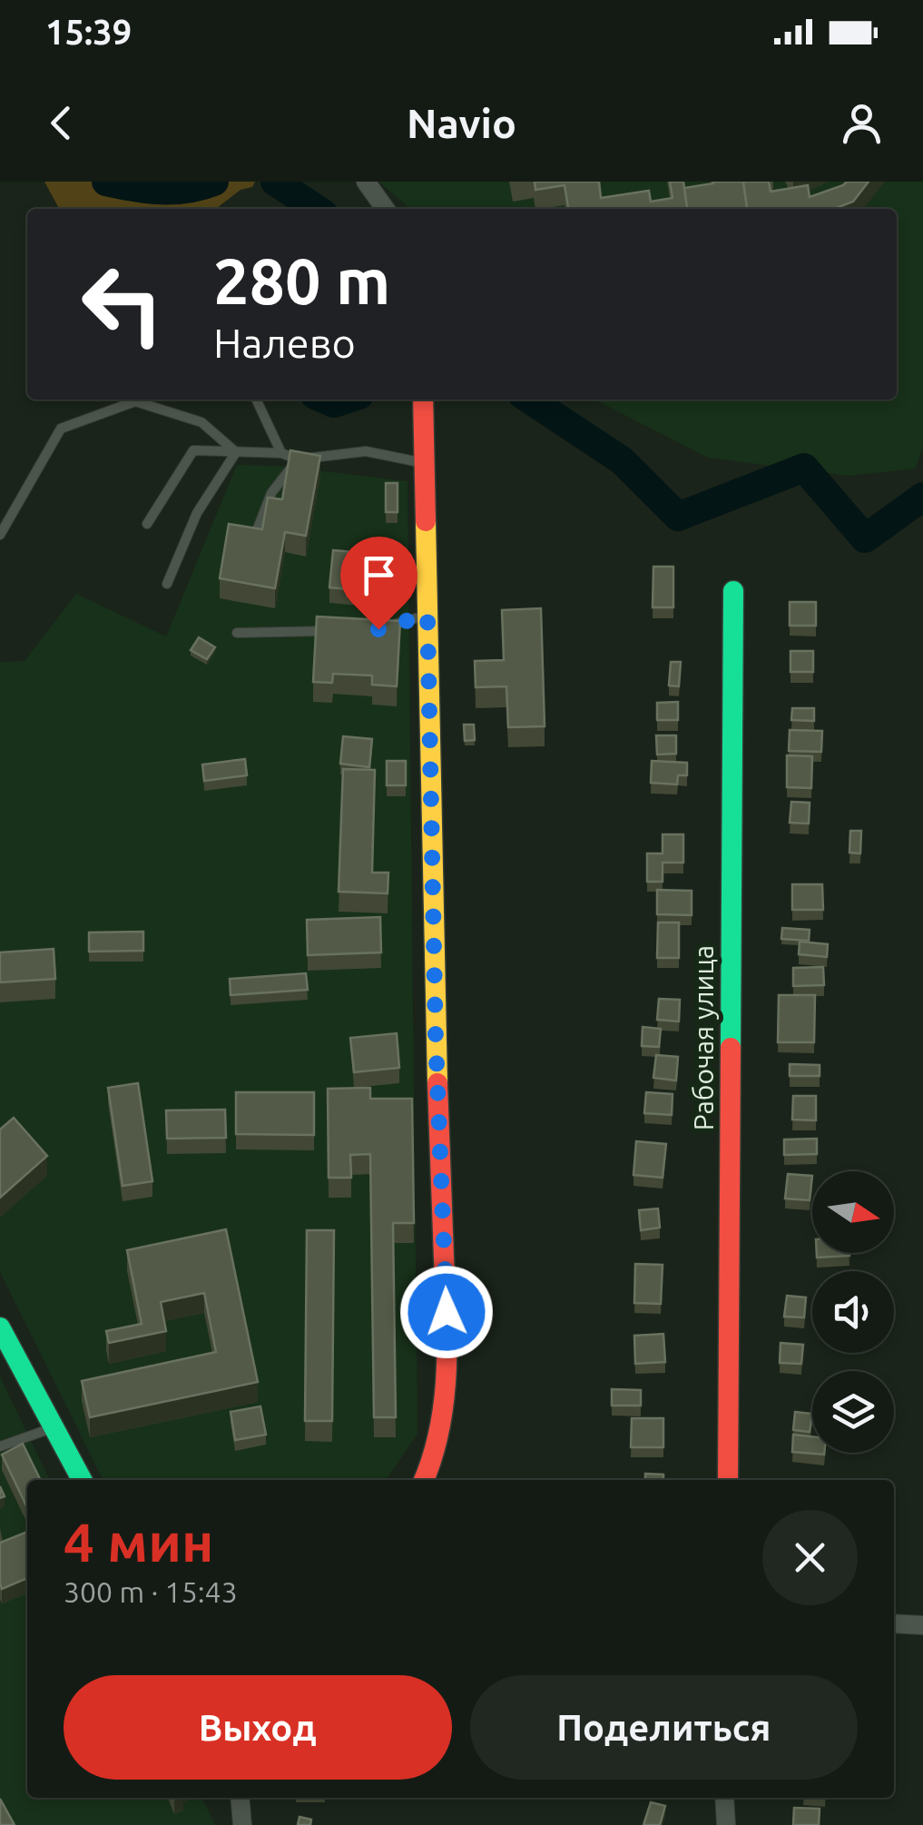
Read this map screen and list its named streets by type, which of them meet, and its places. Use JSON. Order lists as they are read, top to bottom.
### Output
{
  "streets": {
    "street": ["Рабочая улица"]
  },
  "north": "right",
  "page": {
    "status": "15:39",
    "header": "Navio",
    "turn": ["280 m", "Налево"],
    "heading": ["4 мин", "300 m · 15:43"],
    "buttons": ["Выход", "Поделиться"]
  }
}
